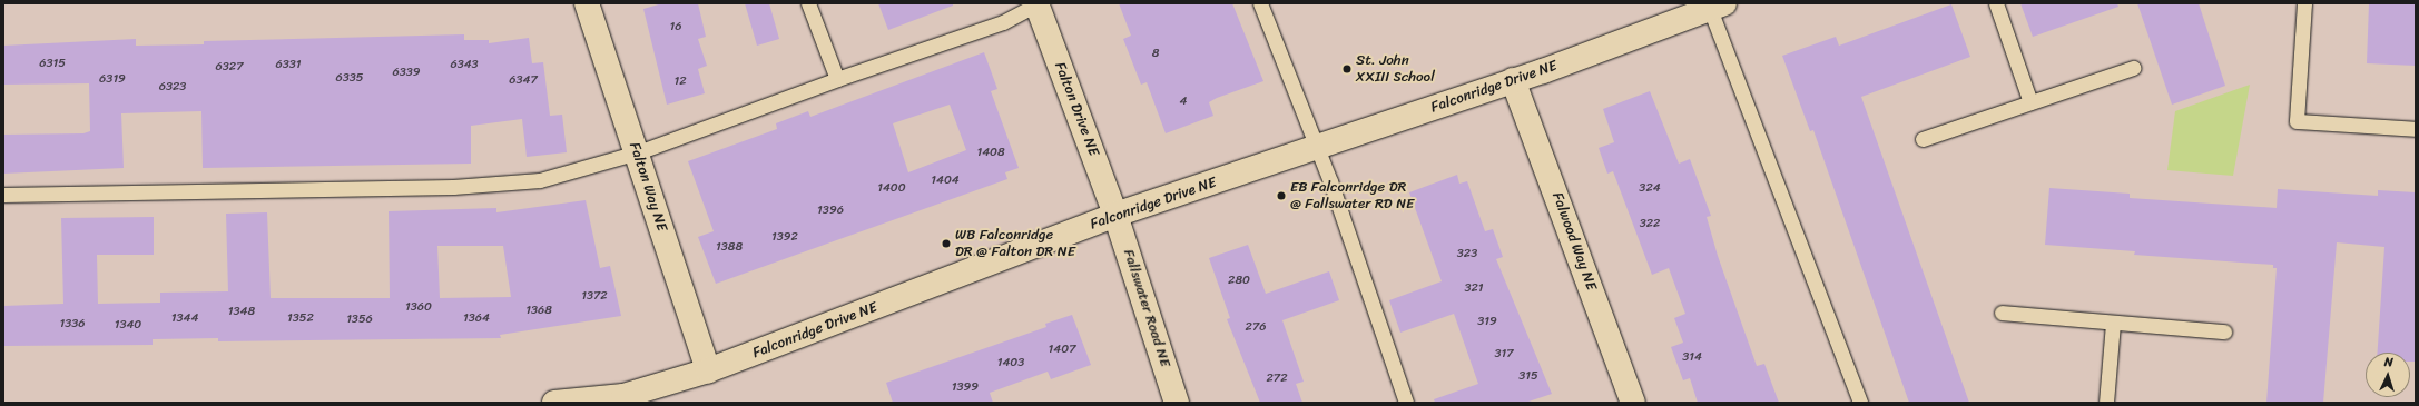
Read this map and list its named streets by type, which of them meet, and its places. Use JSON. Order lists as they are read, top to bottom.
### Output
{
  "streets": {
    "street": [
      "Falconridge Drive NE",
      "Falton Drive NE",
      "Falton Way NE",
      "Falwood Way NE",
      "Fallswater Road NE"
    ]
  },
  "crossings": [
    ["Falconridge Drive NE", "Falton Drive NE"],
    ["Falconridge Drive NE", "Falton Way NE"],
    ["Falconridge Drive NE", "Falwood Way NE"],
    ["Falconridge Drive NE", "Fallswater Road NE"],
    ["Falton Drive NE", "Fallswater Road NE"]
  ],
  "places": ["St. John XXIII School", "EB Falconridge DR @ Fallswater RD NE", "WB Falconridge DR @ Falton DR NE"],
  "house_numbers": [
    "16",
    "8",
    "6315",
    "6331",
    "6343",
    "6327",
    "6339",
    "6335",
    "6319",
    "6347",
    "12",
    "6323",
    "4",
    "1408",
    "1404",
    "1400",
    "324",
    "1396",
    "322",
    "1392",
    "1388",
    "323",
    "280",
    "321",
    "1372",
    "1360",
    "1368",
    "1348",
    "1344",
    "1352",
    "1364",
    "1356",
    "319",
    "1336",
    "1340",
    "276",
    "1407",
    "317",
    "314",
    "1403",
    "315",
    "272",
    "1399"
  ],
  "north": "top"
}
